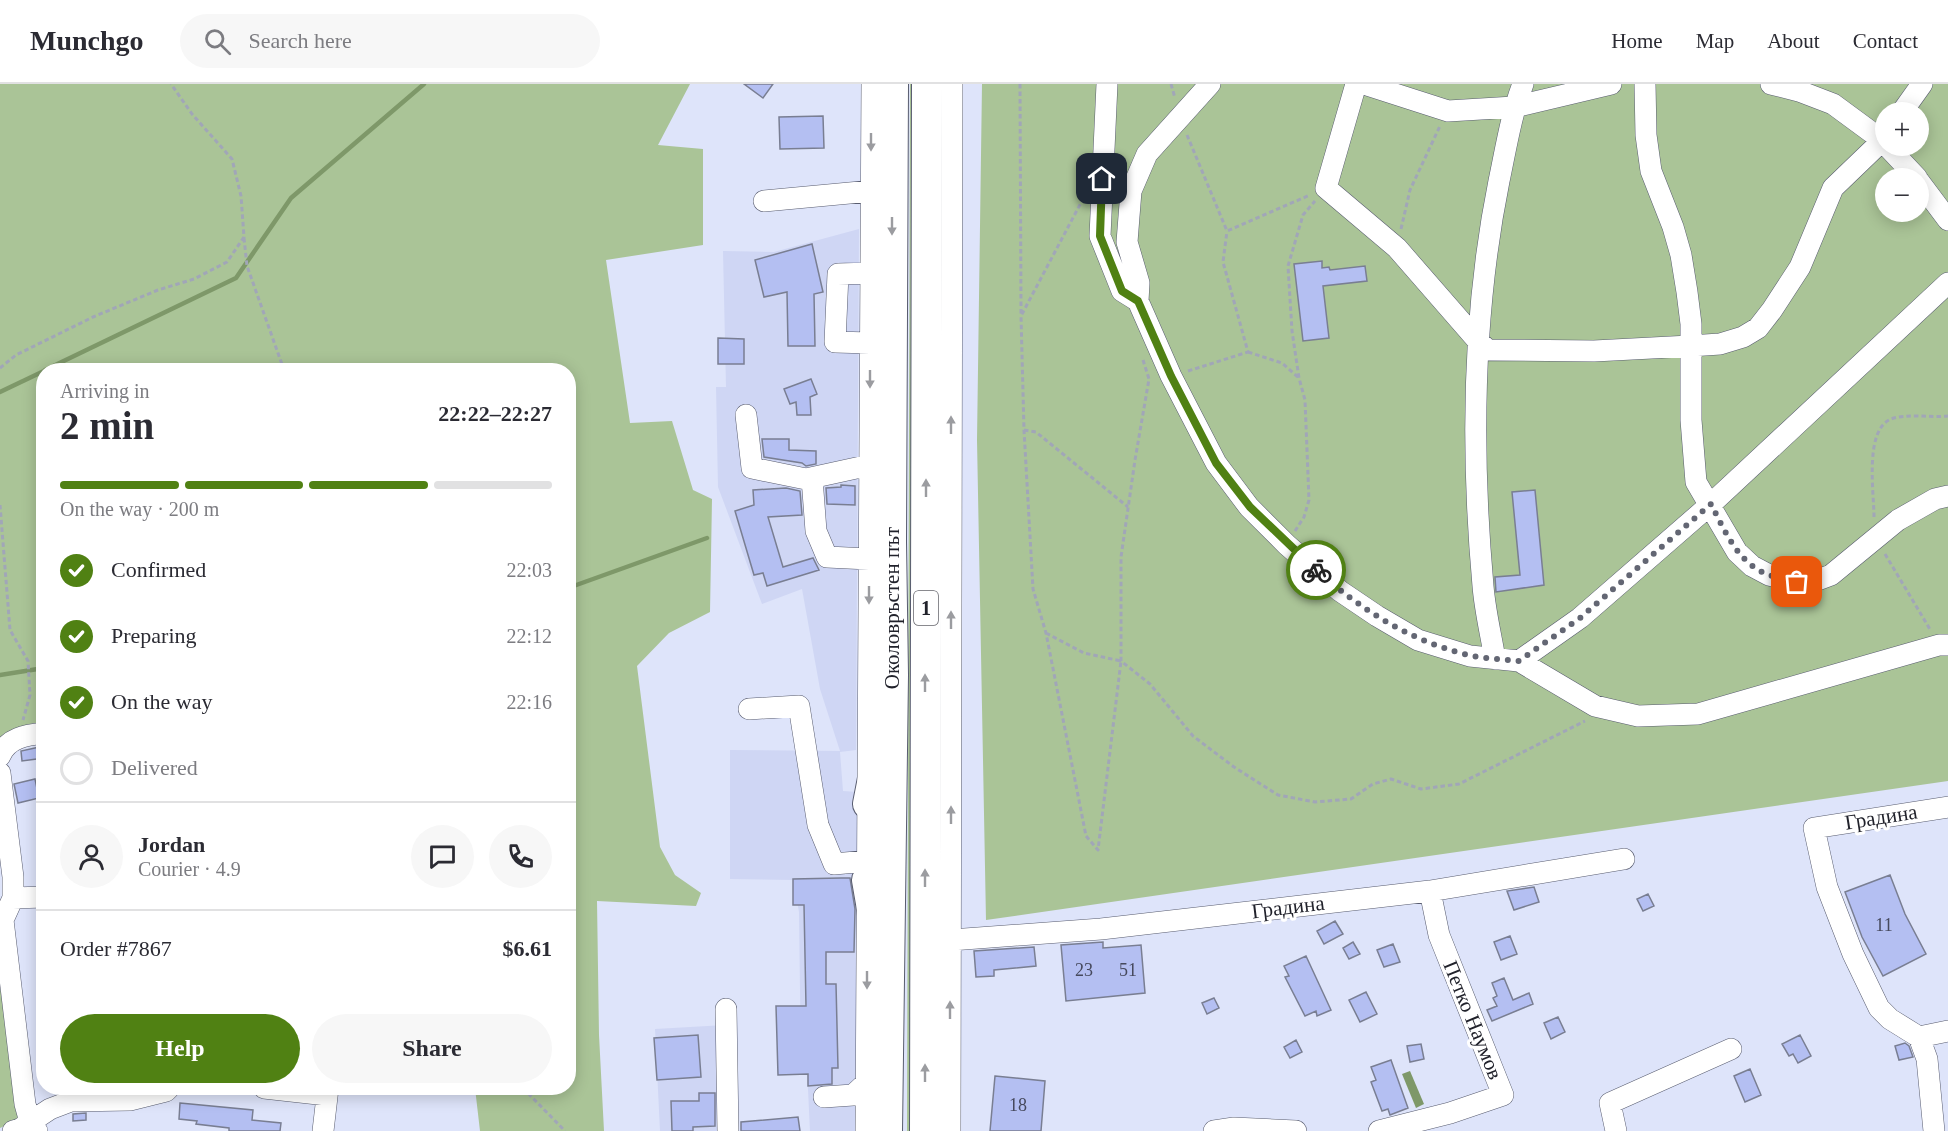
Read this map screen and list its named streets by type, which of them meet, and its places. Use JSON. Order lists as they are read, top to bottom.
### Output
{
  "streets": {
    "highway": ["Околовръстен път", "1"],
    "street": ["Градина", "Петко Наумов"]
  },
  "crossings": [
    ["Градина", "Петко Наумов"]
  ],
  "house_numbers": [
    "11",
    "23",
    "51",
    "18"
  ],
  "page": {
    "header": "Munchgo",
    "search": "Search here",
    "nav": [
      "Home",
      "Map",
      "About",
      "Contact"
    ],
    "map_buttons": ["+", "−"],
    "heading": ["2 min", "Arriving in", "22:22–22:27"],
    "panel": [
      "Jordan",
      "Courier · 4.9",
      "Order #7867",
      "$6.61"
    ],
    "bar": "On the way · 200 m",
    "list": [
      ["Confirmed", "22:03"],
      ["Preparing", "22:12"],
      ["On the way", "22:16"],
      "Delivered"
    ],
    "buttons": ["Help", "Share"]
  }
}
